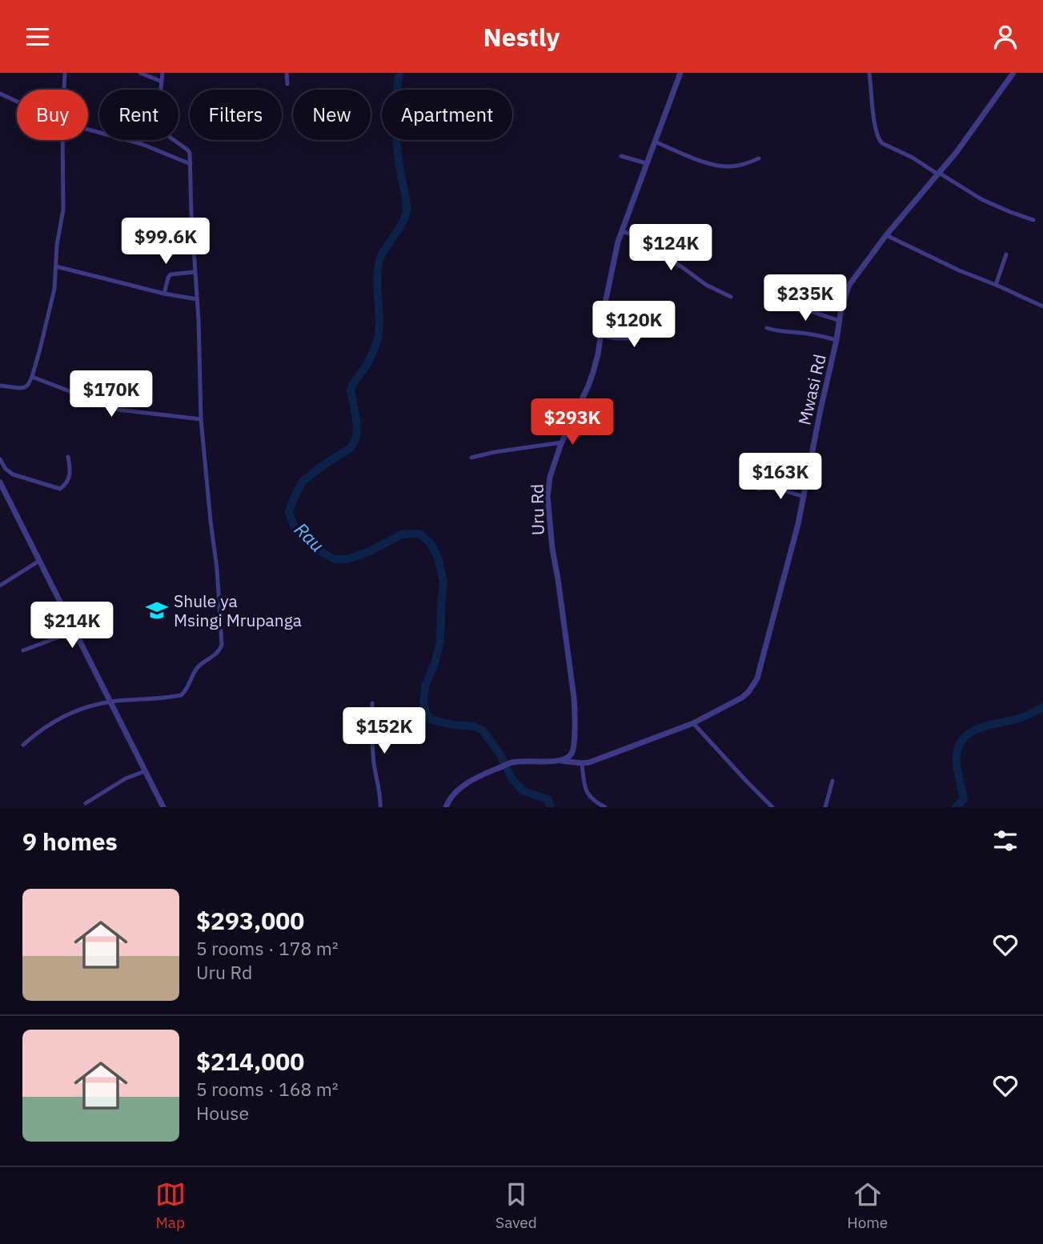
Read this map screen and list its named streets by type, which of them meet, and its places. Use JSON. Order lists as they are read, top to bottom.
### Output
{
  "streets": {
    "street": ["Mwasi Rd", "Uru Rd"]
  },
  "crossings": [
    ["Mwasi Rd", "Uru Rd"]
  ],
  "water": ["Rau"],
  "places": {
    "school or university": ["Shule ya Msingi Mrupanga"]
  },
  "page": {
    "header": "Nestly",
    "chip": [
      "Buy",
      "Rent",
      "Filters",
      "New",
      "Apartment"
    ],
    "price": [
      "$99.6K",
      "$124K",
      "$235K",
      "$120K",
      "$170K",
      "$293K",
      "$163K",
      "$214K",
      "$152K"
    ],
    "heading": "9 homes",
    "list": [
      {
        "name": "$293,000",
        "note": "5 rooms · 178 m² · Uru Rd"
      },
      {
        "name": "$214,000",
        "note": "5 rooms · 168 m² · House"
      }
    ],
    "tabs": ["Map", "Saved", "Home"]
  }
}
